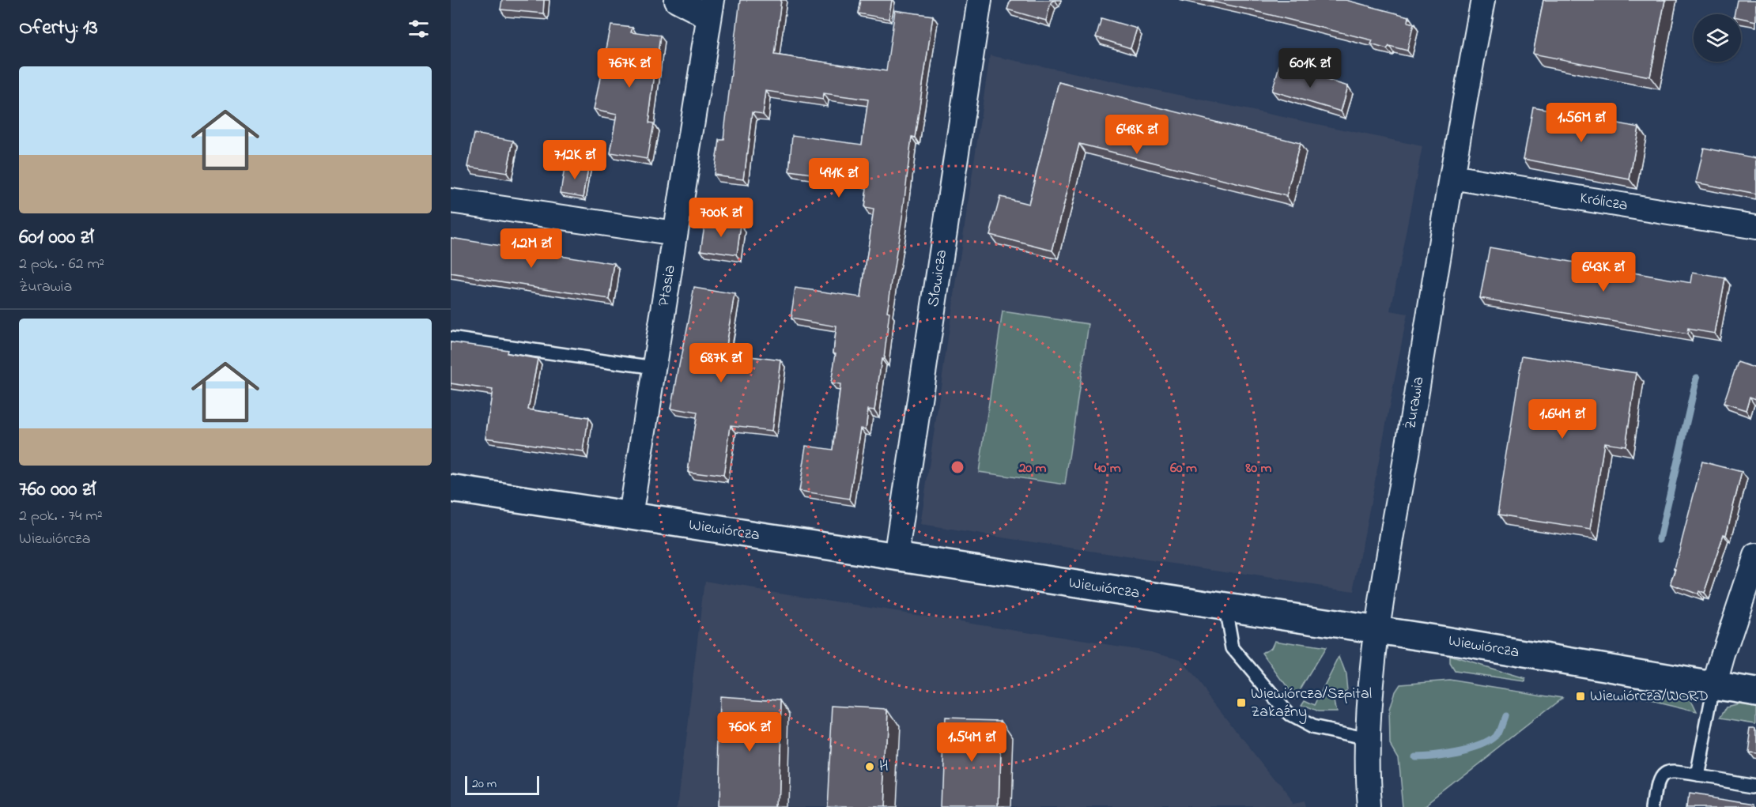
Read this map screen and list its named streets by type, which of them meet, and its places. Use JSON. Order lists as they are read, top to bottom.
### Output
{
  "streets": {
    "street": [
      "Królicza",
      "Słowicza",
      "Ptasia",
      "Żurawia",
      "Wiewiórcza"
    ]
  },
  "crossings": [
    ["Królicza", "Żurawia"],
    ["Słowicza", "Wiewiórcza"],
    ["Ptasia", "Wiewiórcza"],
    ["Żurawia", "Wiewiórcza"]
  ],
  "places": {
    "transit": ["Wiewiórcza/WORD", "Wiewiórcza/Szpital Zakaźny"],
    "other": ["H"]
  },
  "scale_bar": "20 m",
  "page": {
    "heading": "Oferty: 13",
    "price": [
      "767K zł",
      "601K zł",
      "1.56M zł",
      "648K zł",
      "712K zł",
      "491K zł",
      "700K zł",
      "1.2M zł",
      "643K zł",
      "687K zł",
      "1.64M zł",
      "760K zł",
      "1.54M zł"
    ],
    "list": [
      {
        "name": "601 000 zł",
        "note": "2 pok. · 62 m² · Żurawia"
      },
      {
        "name": "760 000 zł",
        "note": "2 pok. · 74 m² · Wiewiórcza"
      }
    ],
    "scale": "20 m"
  },
  "rings": [
    "20 m",
    "40 m",
    "60 m",
    "80 m"
  ]
}
